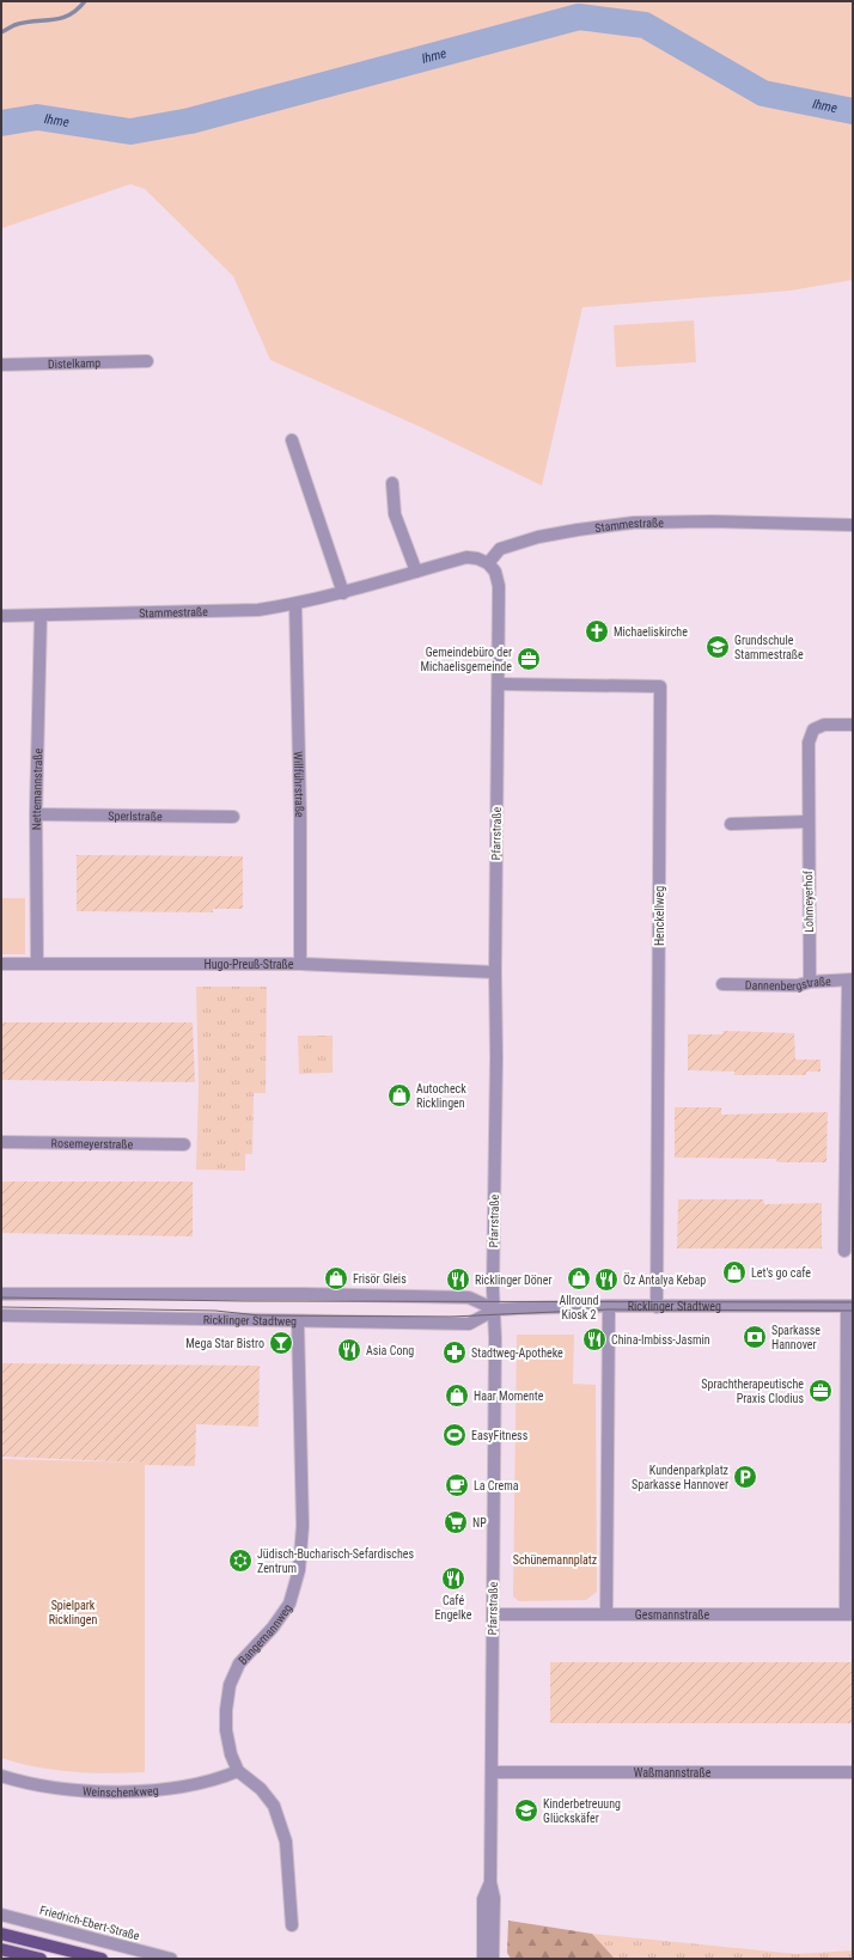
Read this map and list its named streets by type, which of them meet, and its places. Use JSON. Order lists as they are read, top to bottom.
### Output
{
  "streets": {
    "street": [
      "Distelkamp",
      "Stammestraße",
      "Willführstraße",
      "Nettemannstraße",
      "Sperlstraße",
      "Pfarrstraße",
      "Lohmeyerhof",
      "Henckellweg",
      "Hugo-Preuß-Straße",
      "Dannenbergstraße",
      "Rosemeyerstraße",
      "Ricklinger Stadtweg",
      "Gesmannstraße",
      "Bangemannweg",
      "Waßmannstraße",
      "Weinschenkweg",
      "Friedrich-Ebert-Straße"
    ]
  },
  "crossings": [
    ["Stammestraße", "Willführstraße"],
    ["Stammestraße", "Nettemannstraße"],
    ["Stammestraße", "Pfarrstraße"],
    ["Willführstraße", "Hugo-Preuß-Straße"],
    ["Nettemannstraße", "Sperlstraße"],
    ["Nettemannstraße", "Hugo-Preuß-Straße"],
    ["Pfarrstraße", "Henckellweg"],
    ["Pfarrstraße", "Hugo-Preuß-Straße"],
    ["Pfarrstraße", "Ricklinger Stadtweg"],
    ["Pfarrstraße", "Gesmannstraße"],
    ["Pfarrstraße", "Waßmannstraße"],
    ["Lohmeyerhof", "Dannenbergstraße"],
    ["Henckellweg", "Ricklinger Stadtweg"],
    ["Ricklinger Stadtweg", "Bangemannweg"],
    ["Bangemannweg", "Weinschenkweg"]
  ],
  "water": ["Ihme"],
  "parks": ["Schünemannplatz", "Spielpark Ricklingen"],
  "places": {
    "church": ["Michaeliskirche"],
    "school or university": ["Grundschule Stammestraße", "Kinderbetreuung Glückskäfer"],
    "office": ["Gemeindebüro der Michaelisgemeinde", "Sprachtherapeutische Praxis Clodius"],
    "shop": [
      "Autocheck Ricklingen",
      "Let's go cafe",
      "Frisör Gleis",
      "Allround Kiosk 2",
      "Haar Momente"
    ],
    "restaurant": [
      "Ricklinger Döner",
      "Öz Antalya Kebap",
      "China-Imbiss-Jasmin",
      "Asia Cong",
      "Café Engelke"
    ],
    "bank": ["Sparkasse Hannover"],
    "bar": ["Mega Star Bistro"],
    "pharmacy": ["Stadtweg-Apotheke"],
    "sports": ["EasyFitness"],
    "parking": ["Kundenparkplatz Sparkasse Hannover"],
    "cafe": ["La Crema"],
    "supermarket": ["NP"],
    "synagogue": ["Jüdisch-Bucharisch-Sefardisches Zentrum"]
  }
}
